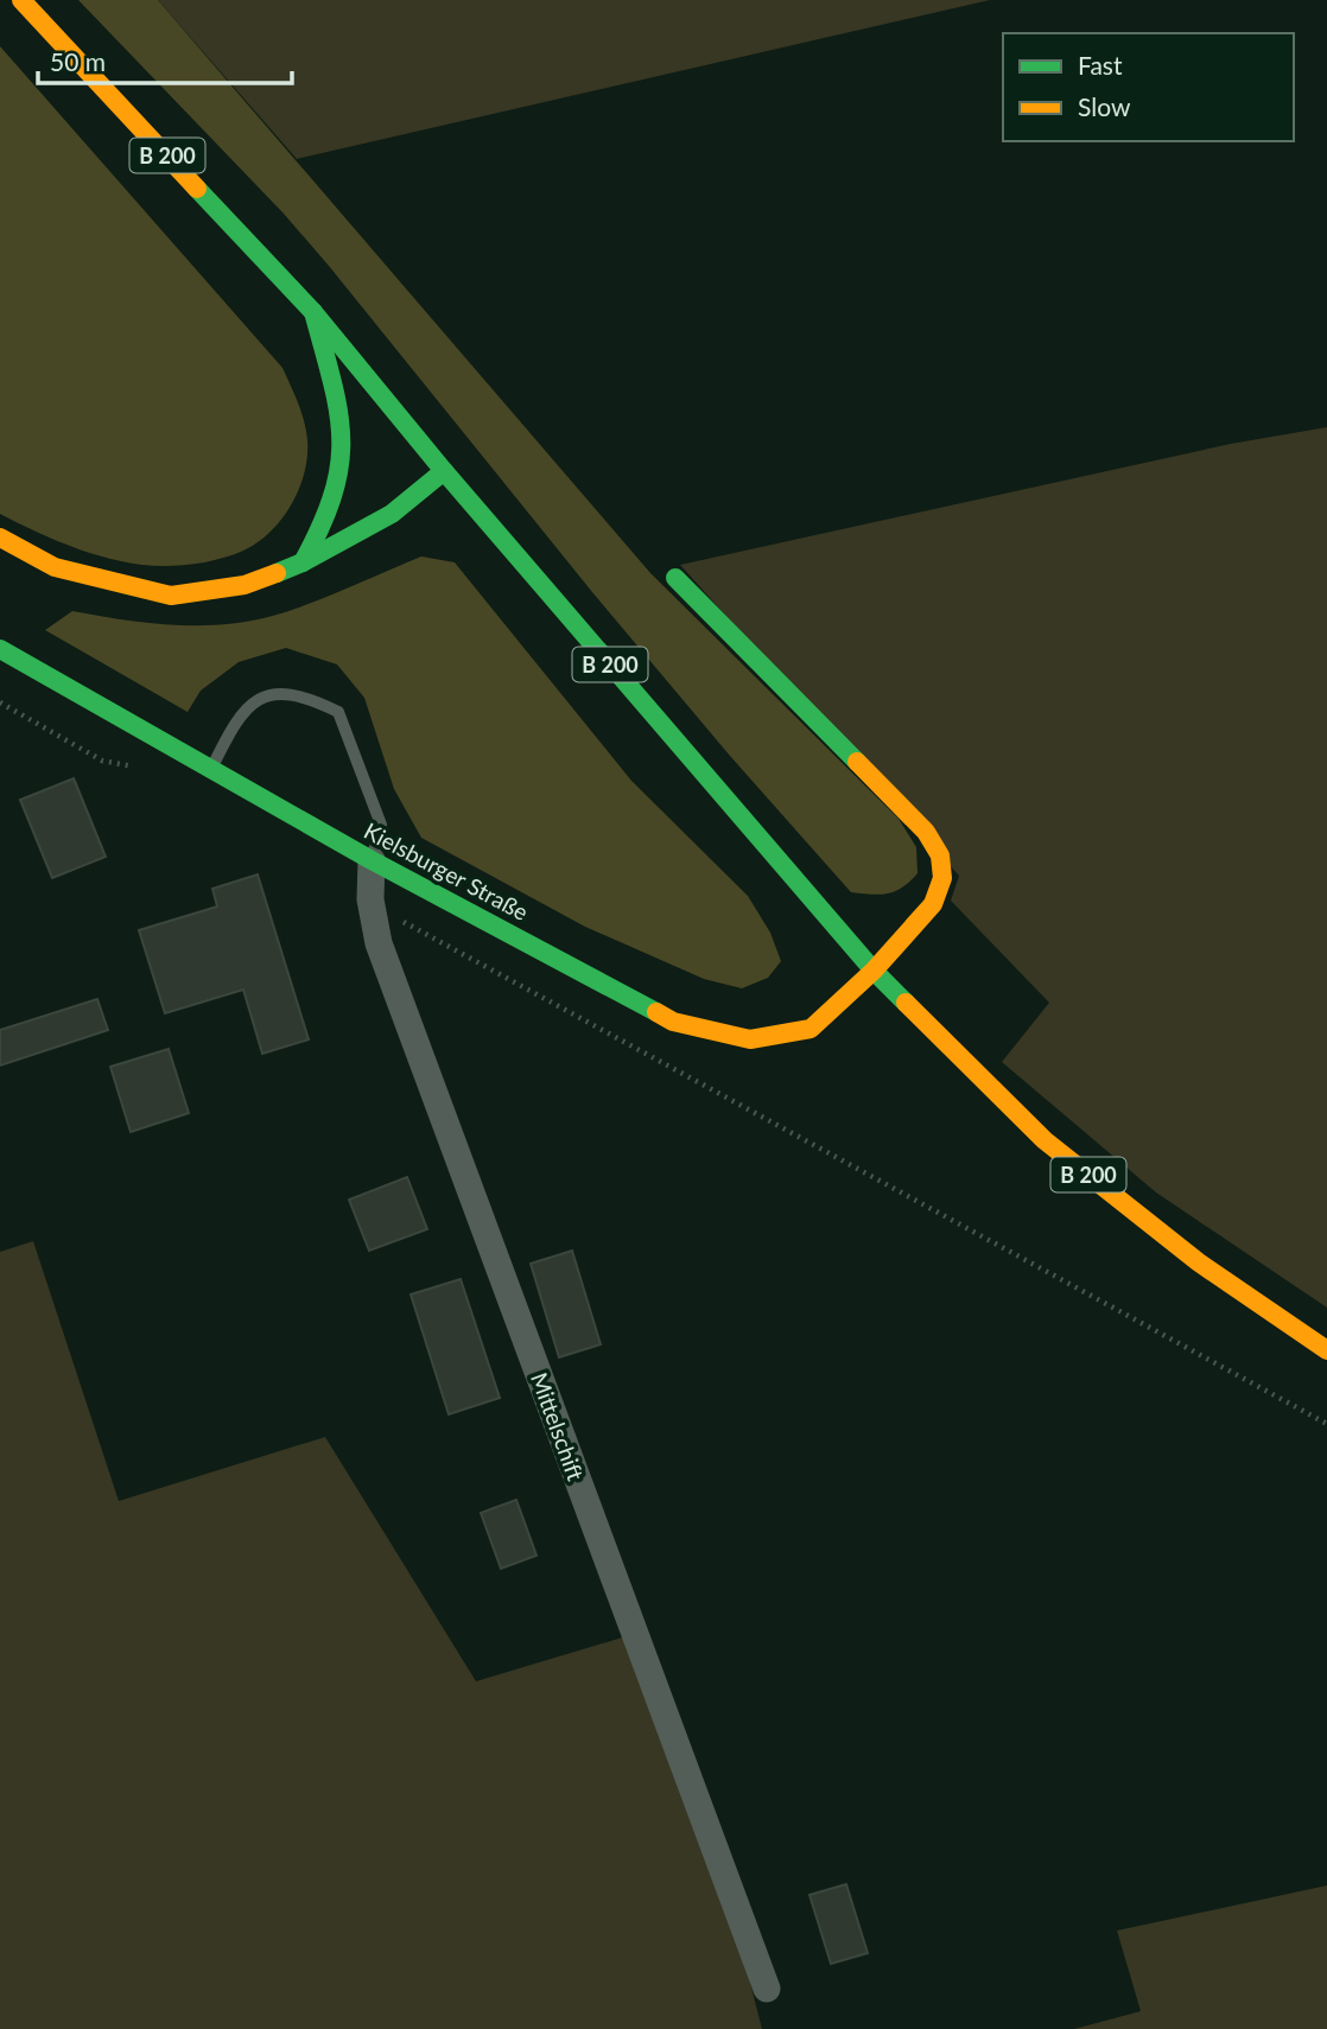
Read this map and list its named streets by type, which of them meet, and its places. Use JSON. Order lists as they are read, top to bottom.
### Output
{
  "streets": {
    "main road": ["B 200", "Kielsburger Straße"],
    "street": ["Mittelschift"]
  },
  "crossings": [
    ["B 200", "Kielsburger Straße"],
    ["Kielsburger Straße", "Mittelschift"]
  ],
  "legend": ["Fast", "Slow"],
  "scale_bar": "50 m"
}
